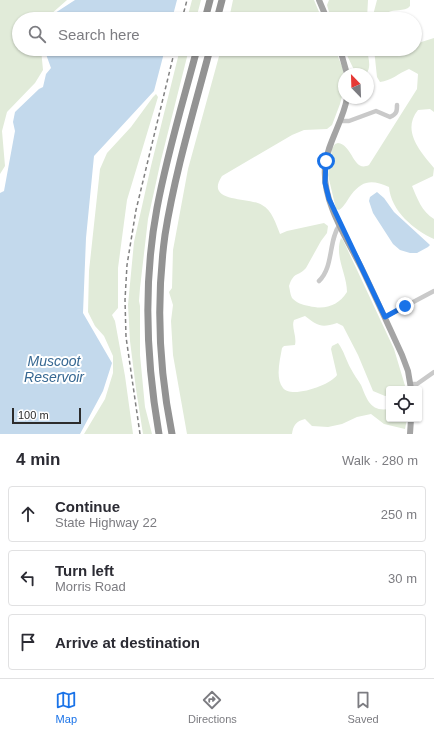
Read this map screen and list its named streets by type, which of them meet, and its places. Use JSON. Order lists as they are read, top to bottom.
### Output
{
  "water": ["Muscoot Reservoir"],
  "scale_bar": "100 m",
  "north": "top left",
  "page": {
    "search": "Search here",
    "scale": "100 m",
    "heading": ["4 min", "Walk · 280 m"],
    "list": [
      ["Continue", "State Highway 22", "250 m"],
      ["Turn left", "Morris Road", "30 m"],
      "Arrive at destination"
    ],
    "nav": ["Map", "Directions", "Saved"]
  }
}
